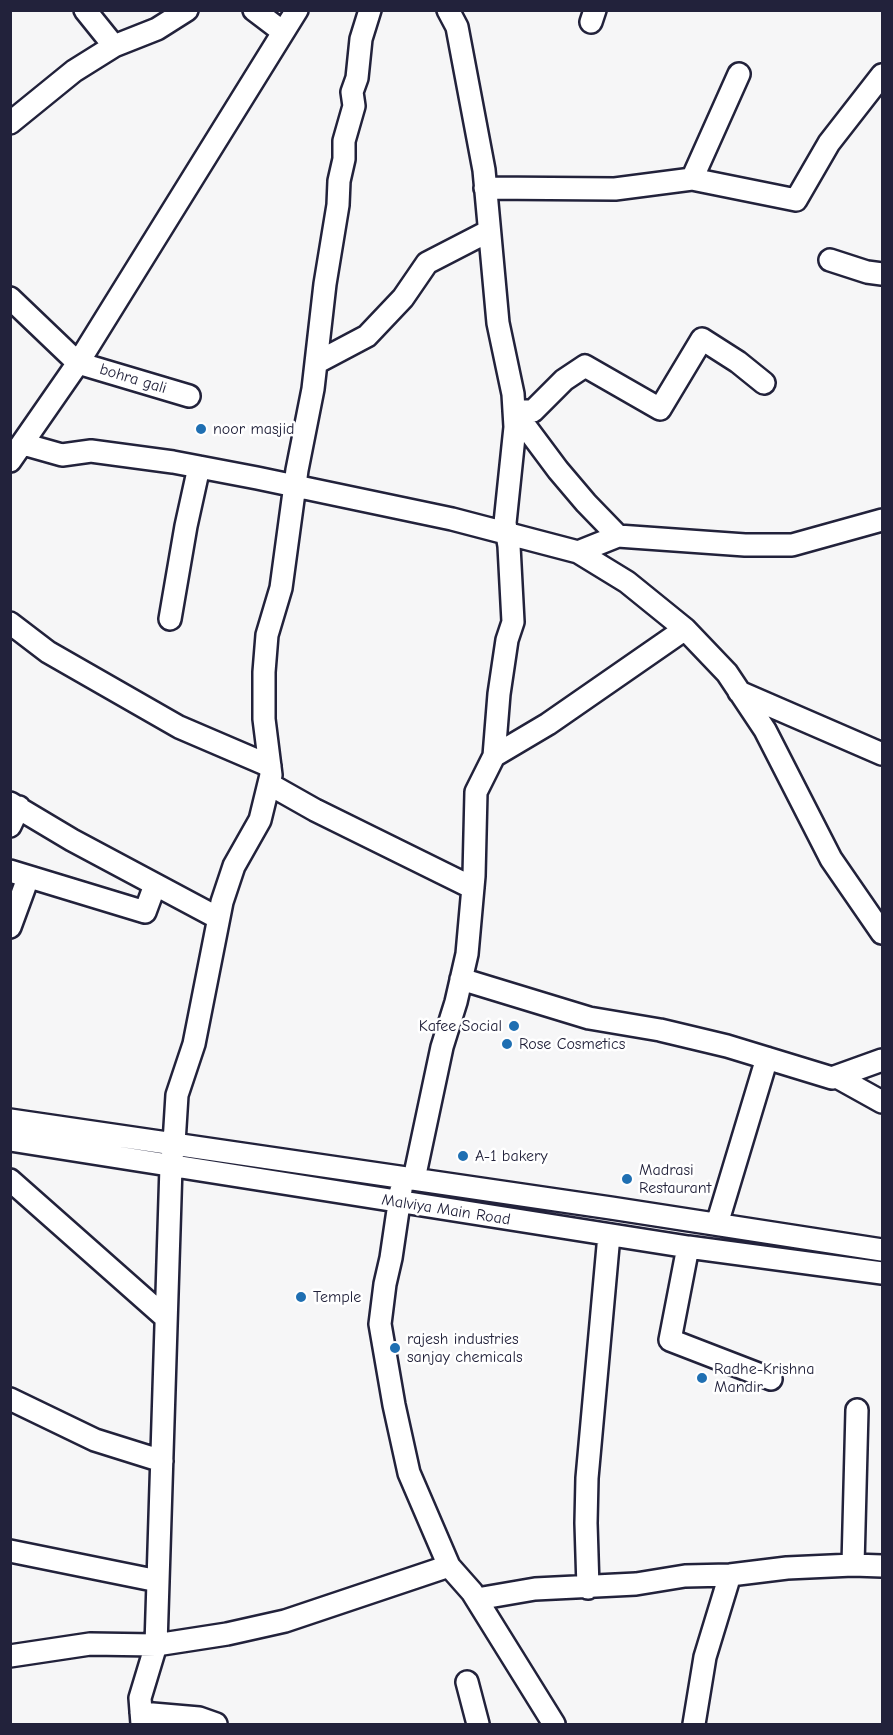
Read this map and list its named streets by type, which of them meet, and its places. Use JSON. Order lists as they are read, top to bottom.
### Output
{
  "streets": {
    "street": ["bohra gali", "Malviya Main Road"]
  },
  "places": [
    "noor masjid",
    "Kafee Social",
    "Rose Cosmetics",
    "A-1 bakery",
    "Madrasi Restaurant",
    "Temple",
    "rajesh industries sanjay chemicals",
    "Radhe-Krishna Mandir"
  ]
}
